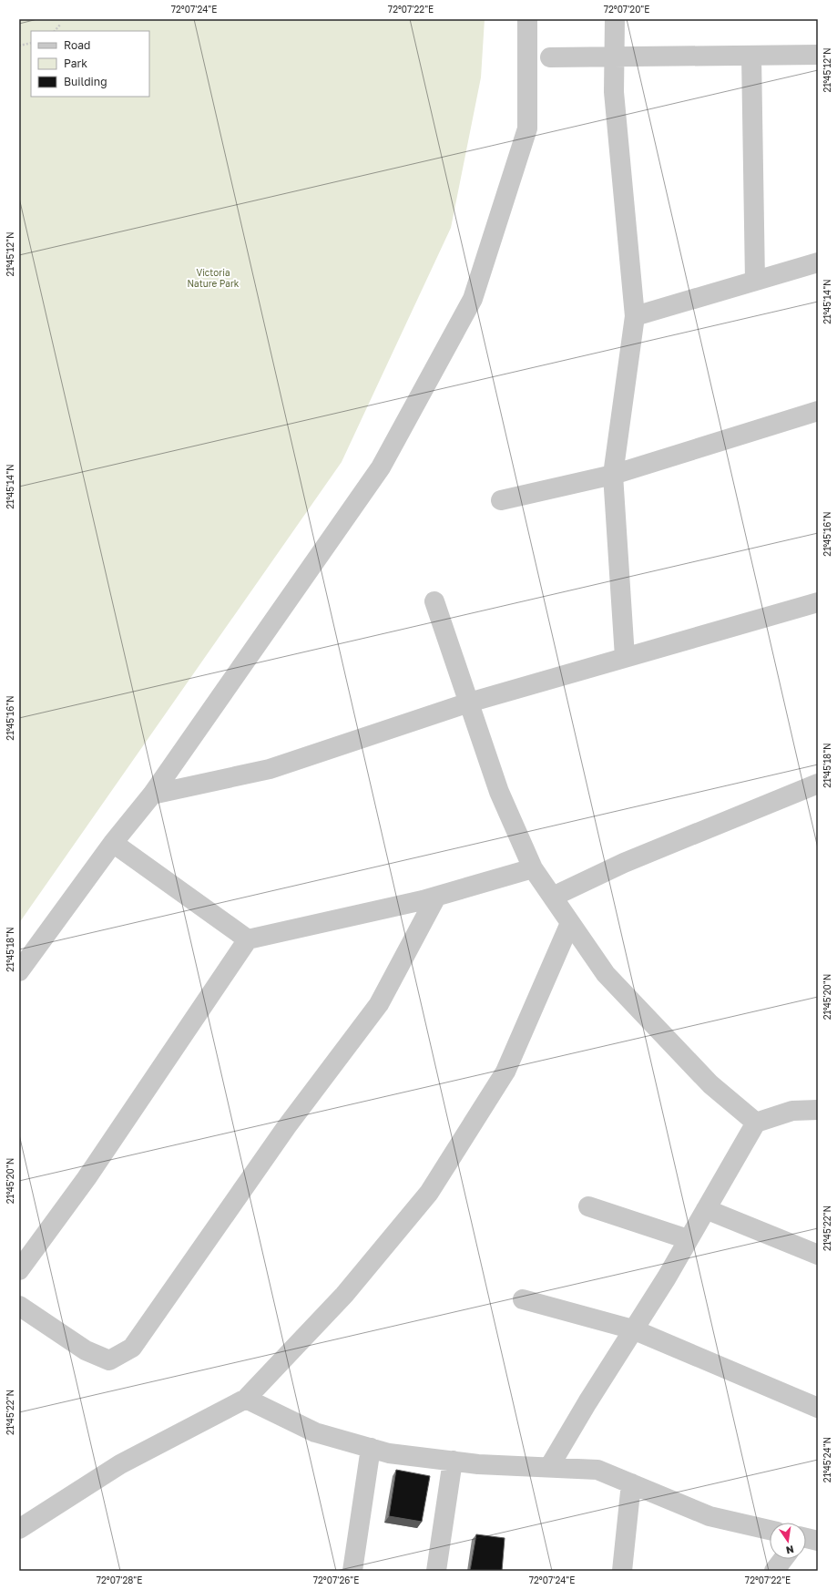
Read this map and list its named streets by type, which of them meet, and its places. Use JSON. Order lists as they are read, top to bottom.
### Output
{
  "parks": ["Victoria Nature Park"],
  "legend": ["Road", "Park", "Building"],
  "north": "bottom",
  "coordinates": [
    "72°07'24\"E",
    "72°07'22\"E",
    "72°07'20\"E",
    "21°45'12\"N",
    "21°45'14\"N",
    "21°45'16\"N",
    "21°45'18\"N",
    "21°45'20\"N",
    "21°45'22\"N",
    "21°45'24\"N",
    "72°07'28\"E",
    "72°07'26\"E"
  ]
}
